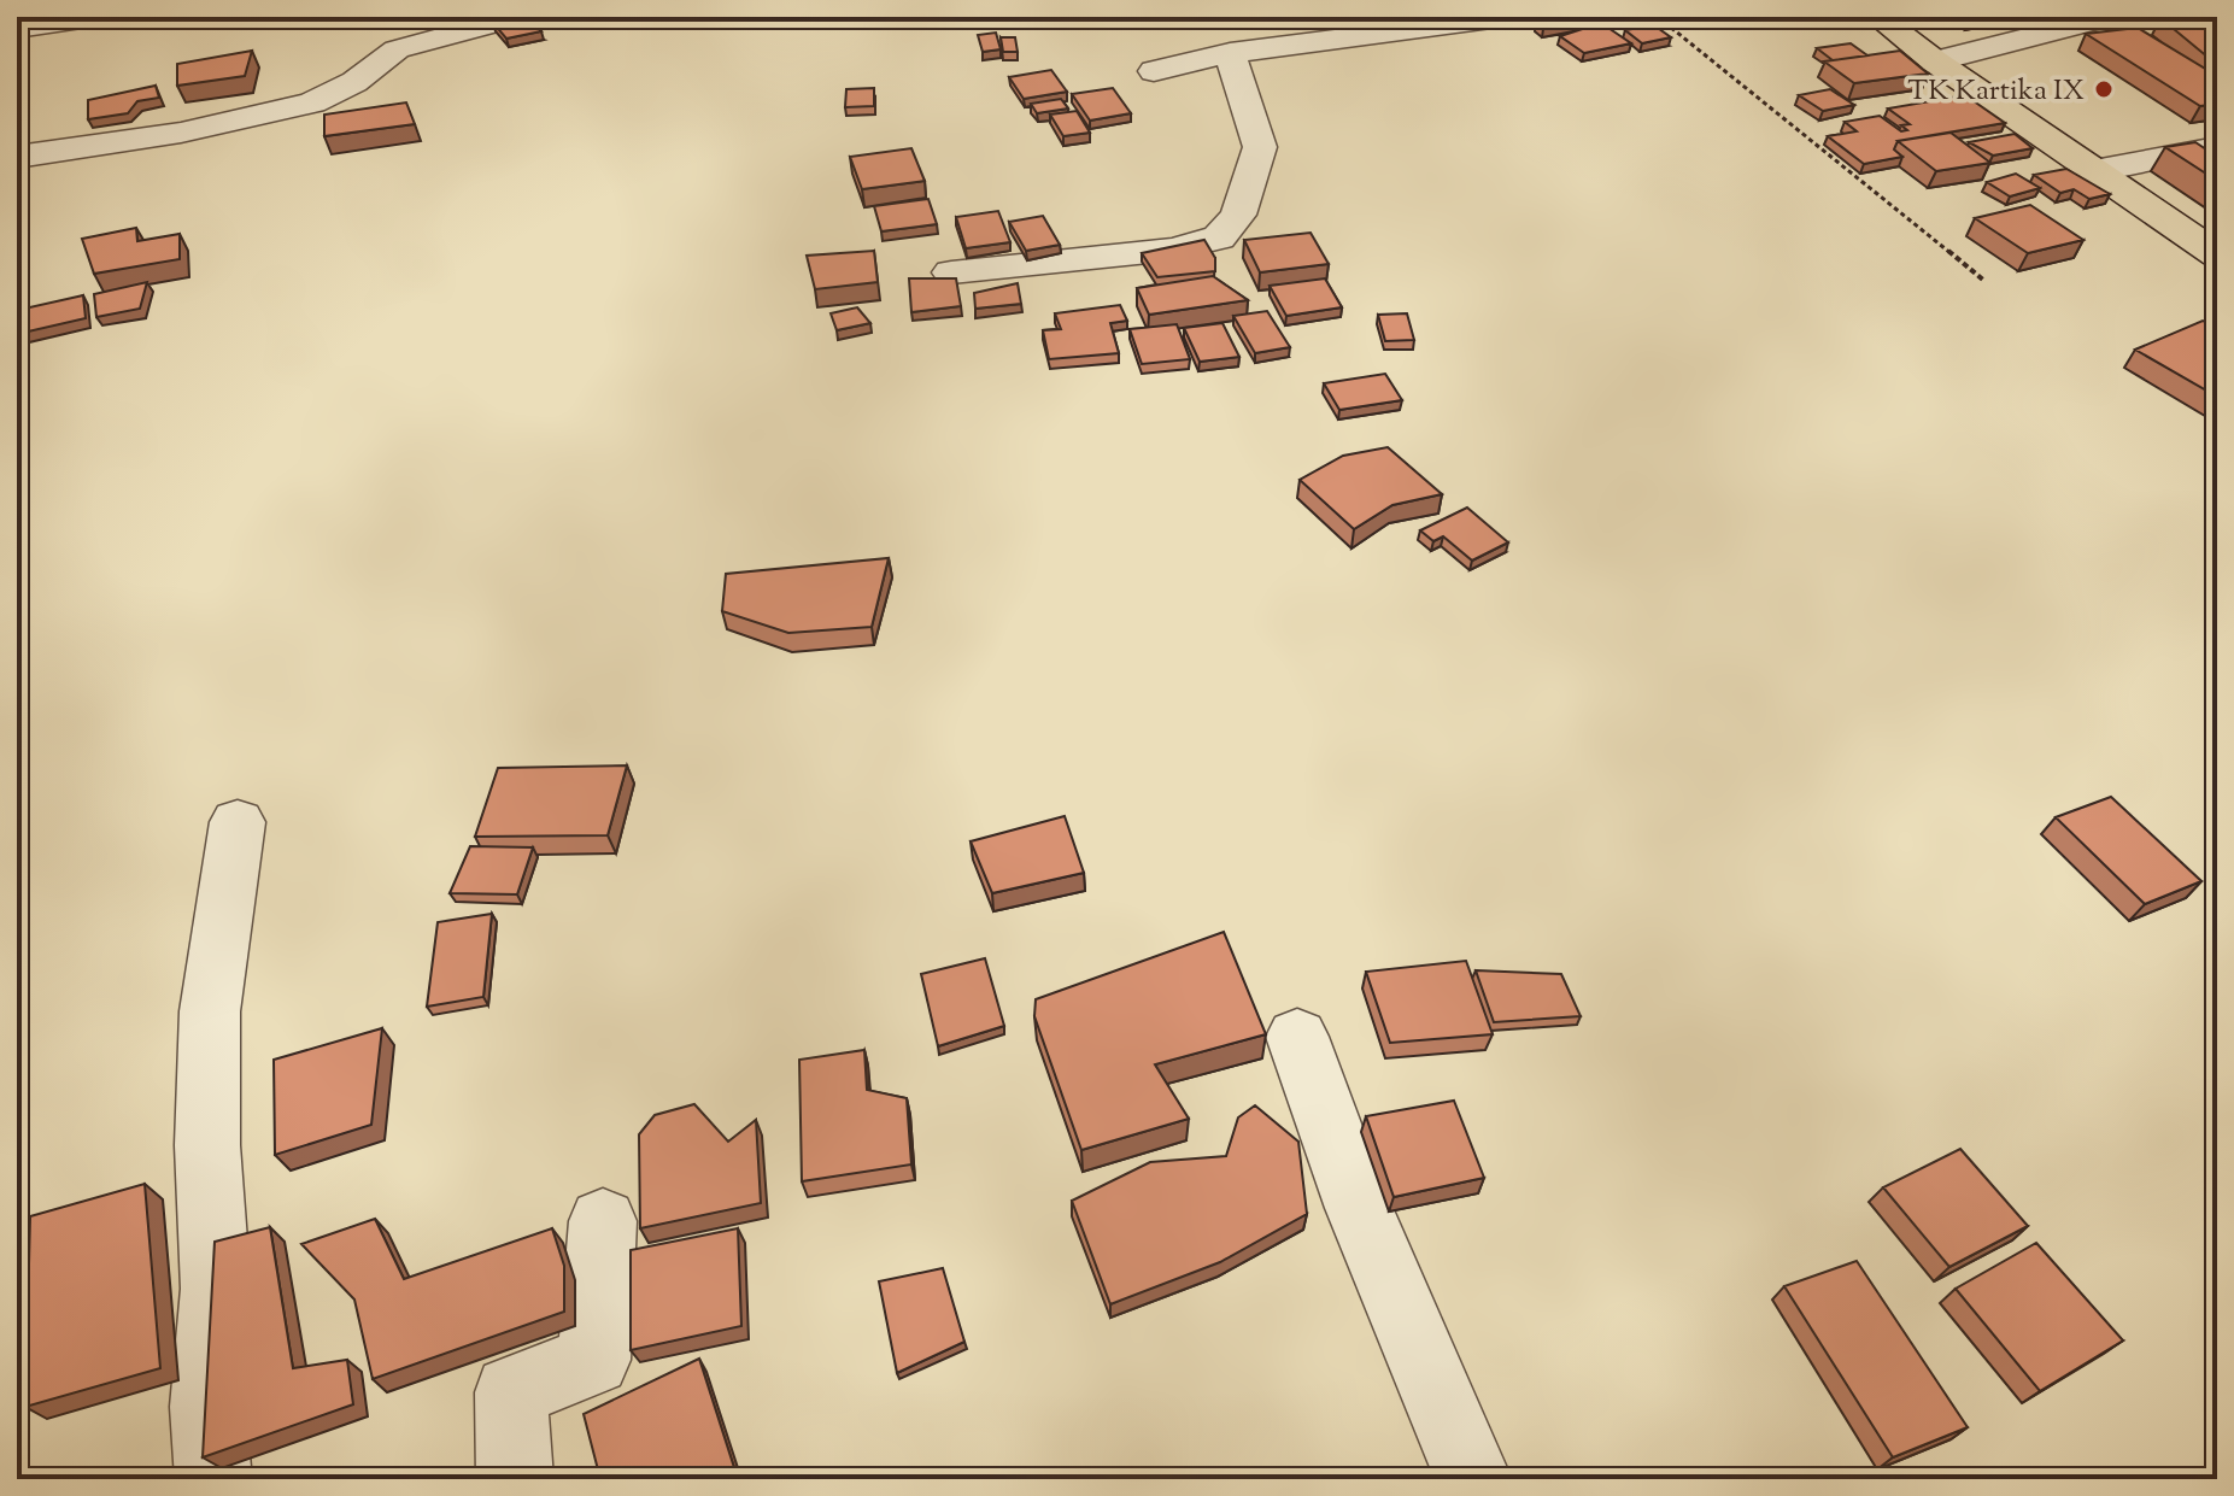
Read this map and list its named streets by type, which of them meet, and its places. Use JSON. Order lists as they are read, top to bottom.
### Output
{
  "places": ["TK Kartika IX"]
}
